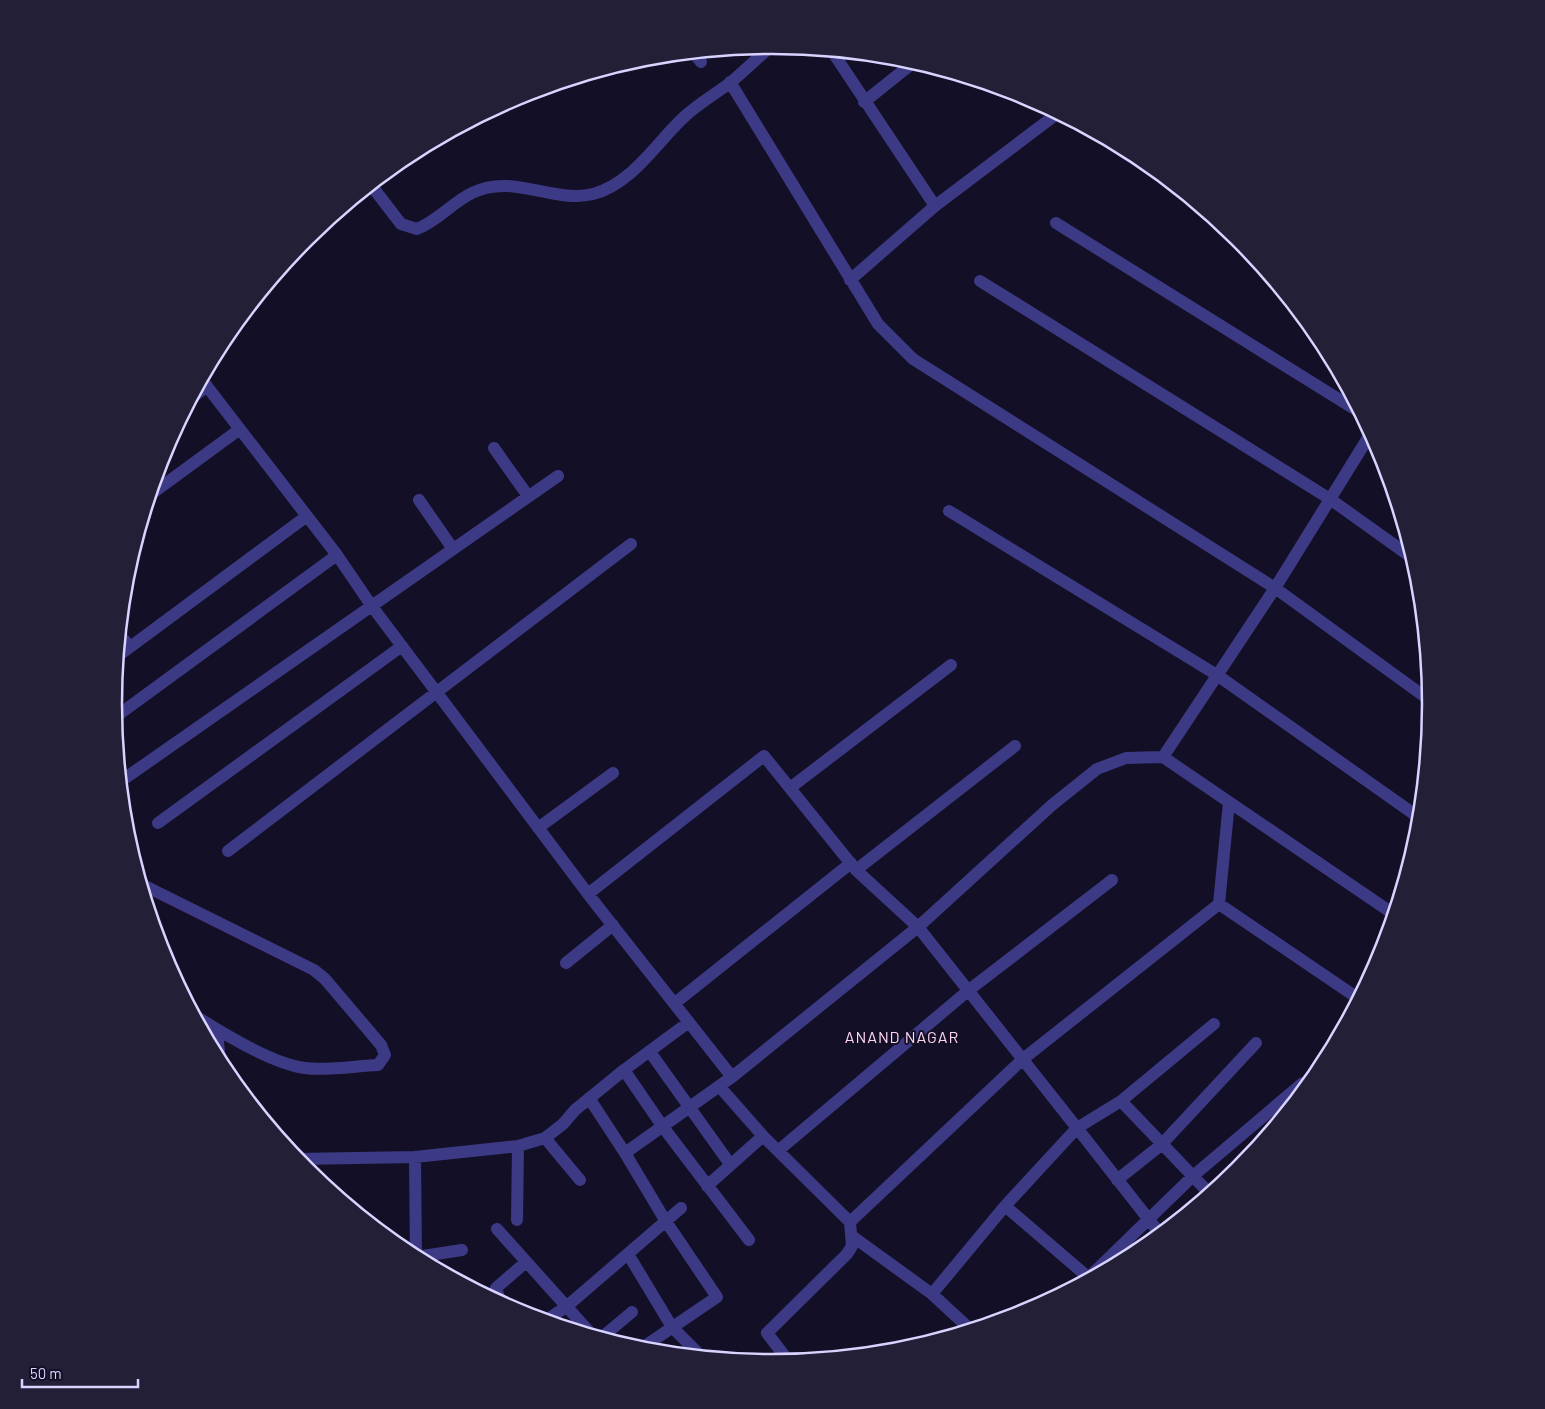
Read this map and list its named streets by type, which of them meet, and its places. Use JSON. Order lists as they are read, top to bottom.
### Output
{
  "districts": ["ANAND NAGAR"],
  "scale_bar": "50 m"
}
